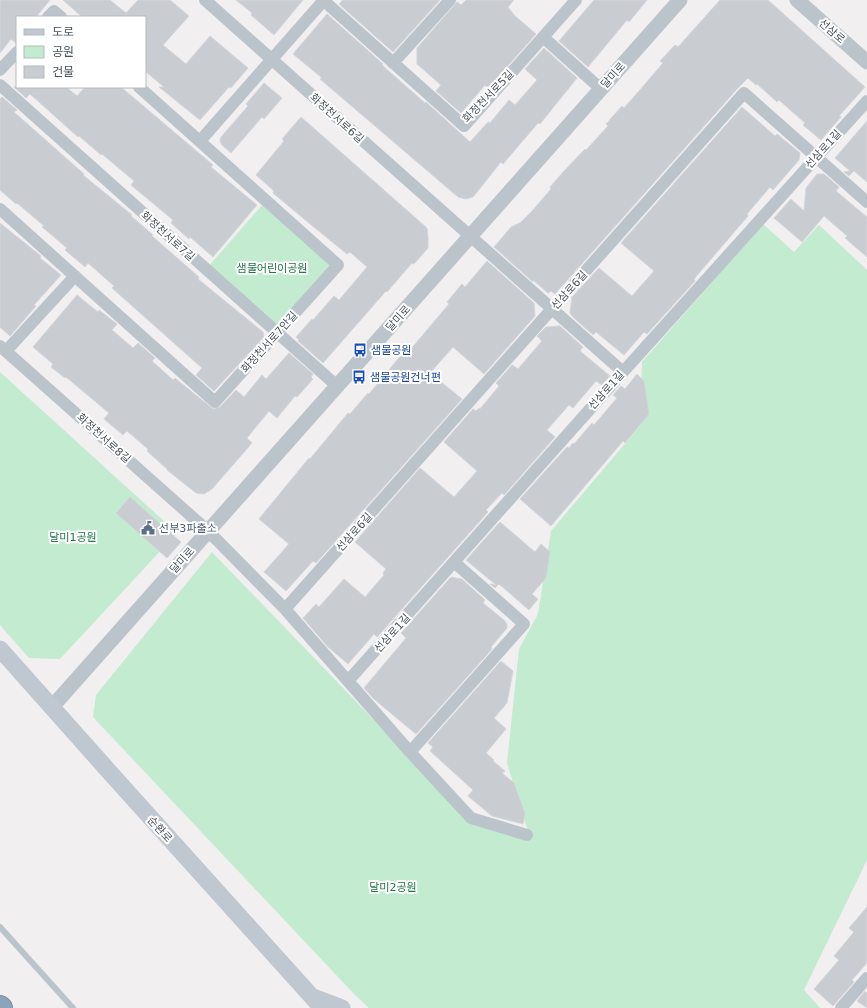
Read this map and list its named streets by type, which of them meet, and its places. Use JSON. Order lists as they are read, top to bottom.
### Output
{
  "streets": {
    "main road": ["순환로"],
    "street": [
      "선삼로",
      "달미로",
      "화정천서로5길",
      "화정천서로6길",
      "선삼로1길",
      "화정천서로7길",
      "선삼로6길",
      "화정천서로7안길",
      "화정천서로8길"
    ]
  },
  "crossings": [
    ["달미로", "화정천서로6길"],
    ["달미로", "화정천서로7길"],
    ["달미로", "화정천서로8길"],
    ["달미로", "순환로"],
    ["화정천서로6길", "선삼로1길"],
    ["화정천서로6길", "선삼로6길"],
    ["선삼로1길", "선삼로6길"],
    ["선삼로1길", "화정천서로8길"],
    ["화정천서로7길", "화정천서로7안길"],
    ["선삼로6길", "화정천서로8길"]
  ],
  "parks": ["샘물어린이공원", "달미1공원", "달미2공원"],
  "places": {
    "bus stop": ["샘물공원", "샘물공원건너편"],
    "public building": ["선부3파출소"]
  },
  "legend": ["도로", "공원", "건물"]
}
